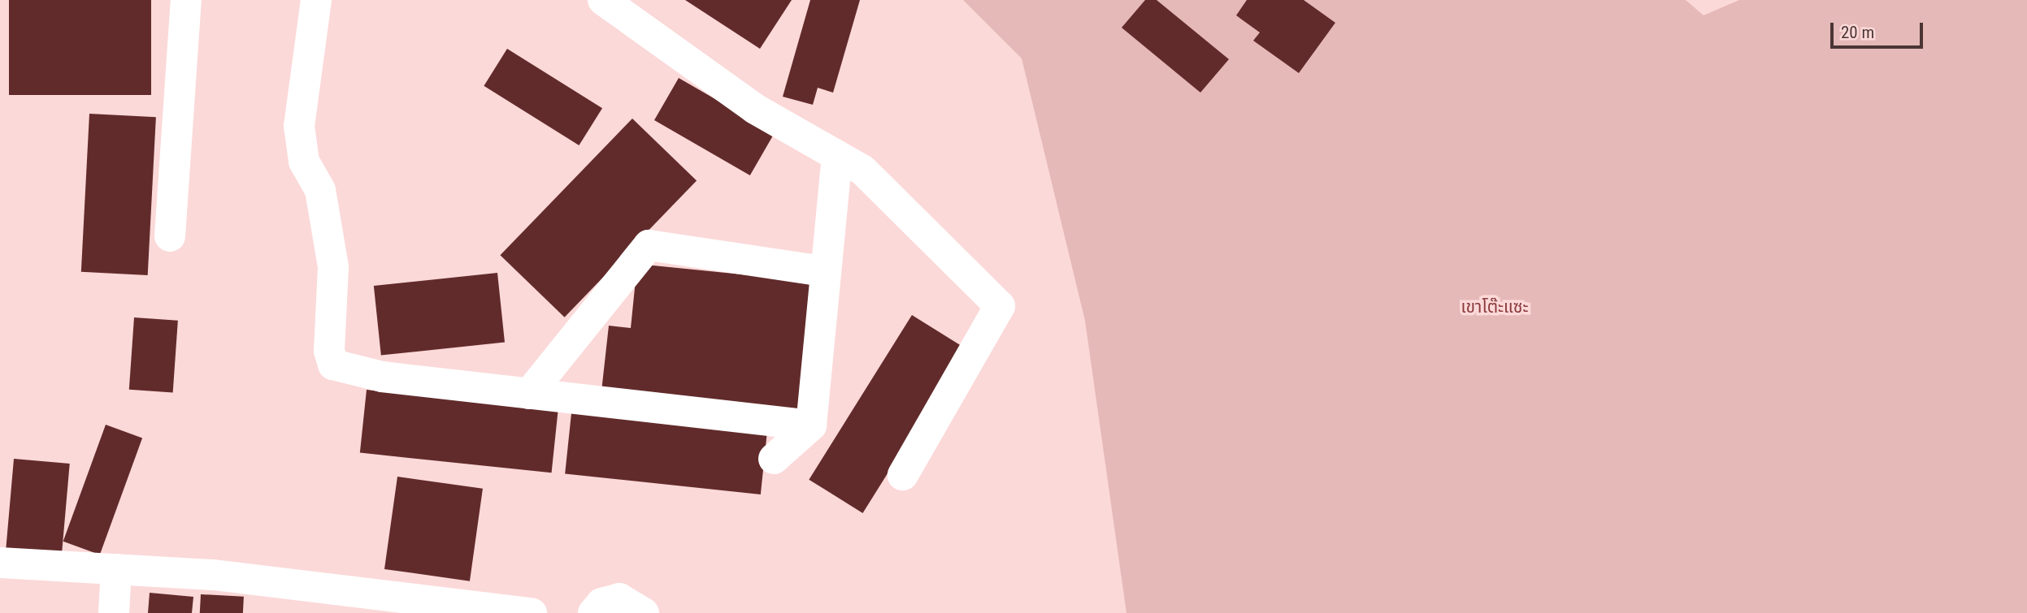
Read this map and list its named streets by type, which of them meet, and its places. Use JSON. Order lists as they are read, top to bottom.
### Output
{
  "parks": ["เขาโต๊ะแซะ"],
  "scale_bar": "20 m"
}
